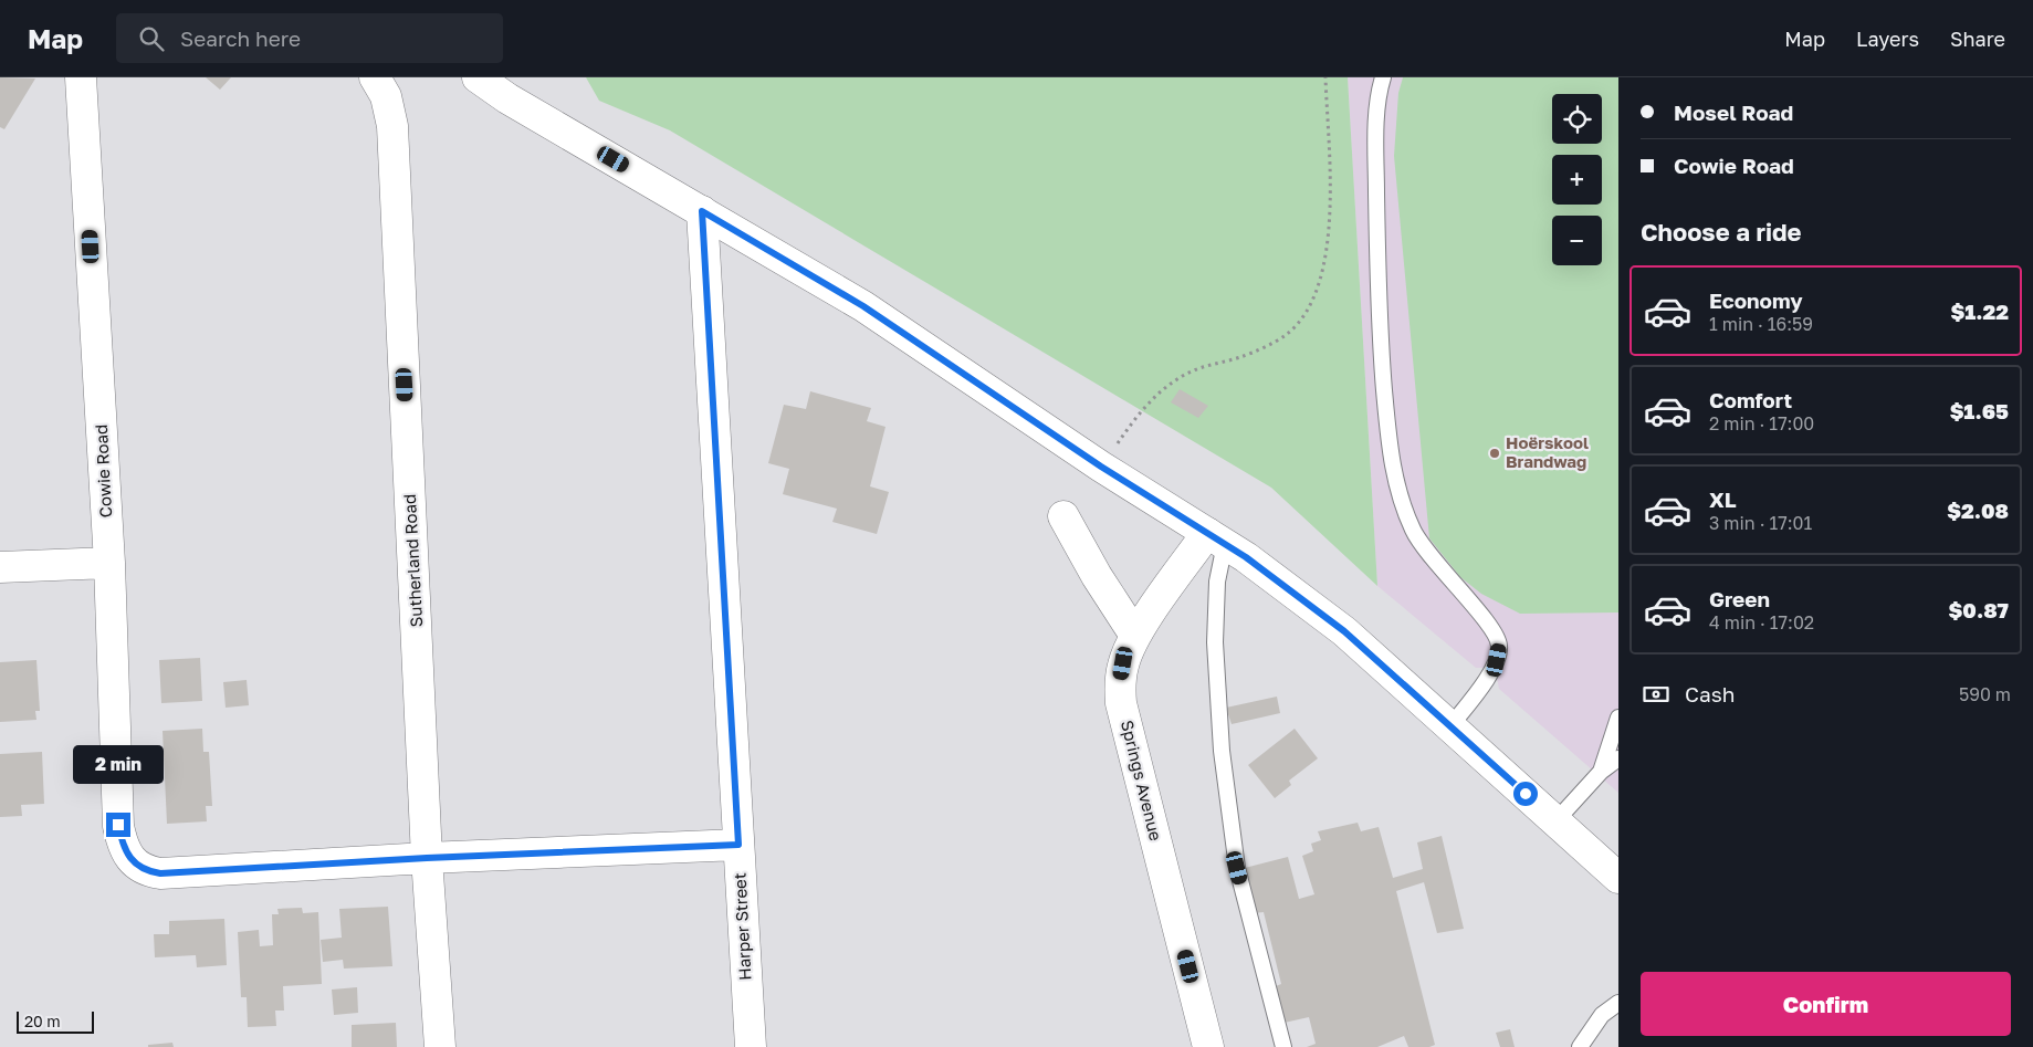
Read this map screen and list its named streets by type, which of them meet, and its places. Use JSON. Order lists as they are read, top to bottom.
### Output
{
  "streets": {
    "street": [
      "Cowie Road",
      "Sutherland Road",
      "Springs Avenue",
      "Harper Street"
    ]
  },
  "crossings": [
    ["Cowie Road", "Sutherland Road"]
  ],
  "places": ["Hoërskool Brandwag"],
  "scale_bar": "20 m",
  "page": {
    "header": "Map",
    "search": "Search here",
    "nav": ["Map", "Layers", "Share"],
    "banner": ["Mosel Road", "Cowie Road"],
    "map_buttons": ["+", "−"],
    "heading": "Choose a ride",
    "list": [
      {
        "name": "Economy",
        "note": "1 min · 16:59",
        "value": "$1.22"
      },
      {
        "name": "Comfort",
        "note": "2 min · 17:00",
        "value": "$1.65"
      },
      {
        "name": "XL",
        "note": "3 min · 17:01",
        "value": "$2.08"
      },
      {
        "name": "Green",
        "note": "4 min · 17:02",
        "value": "$0.87"
      }
    ],
    "pay": ["Cash", "590 m"],
    "bubble": "2 min",
    "buttons": "Confirm",
    "scale": "20 m"
  }
}
